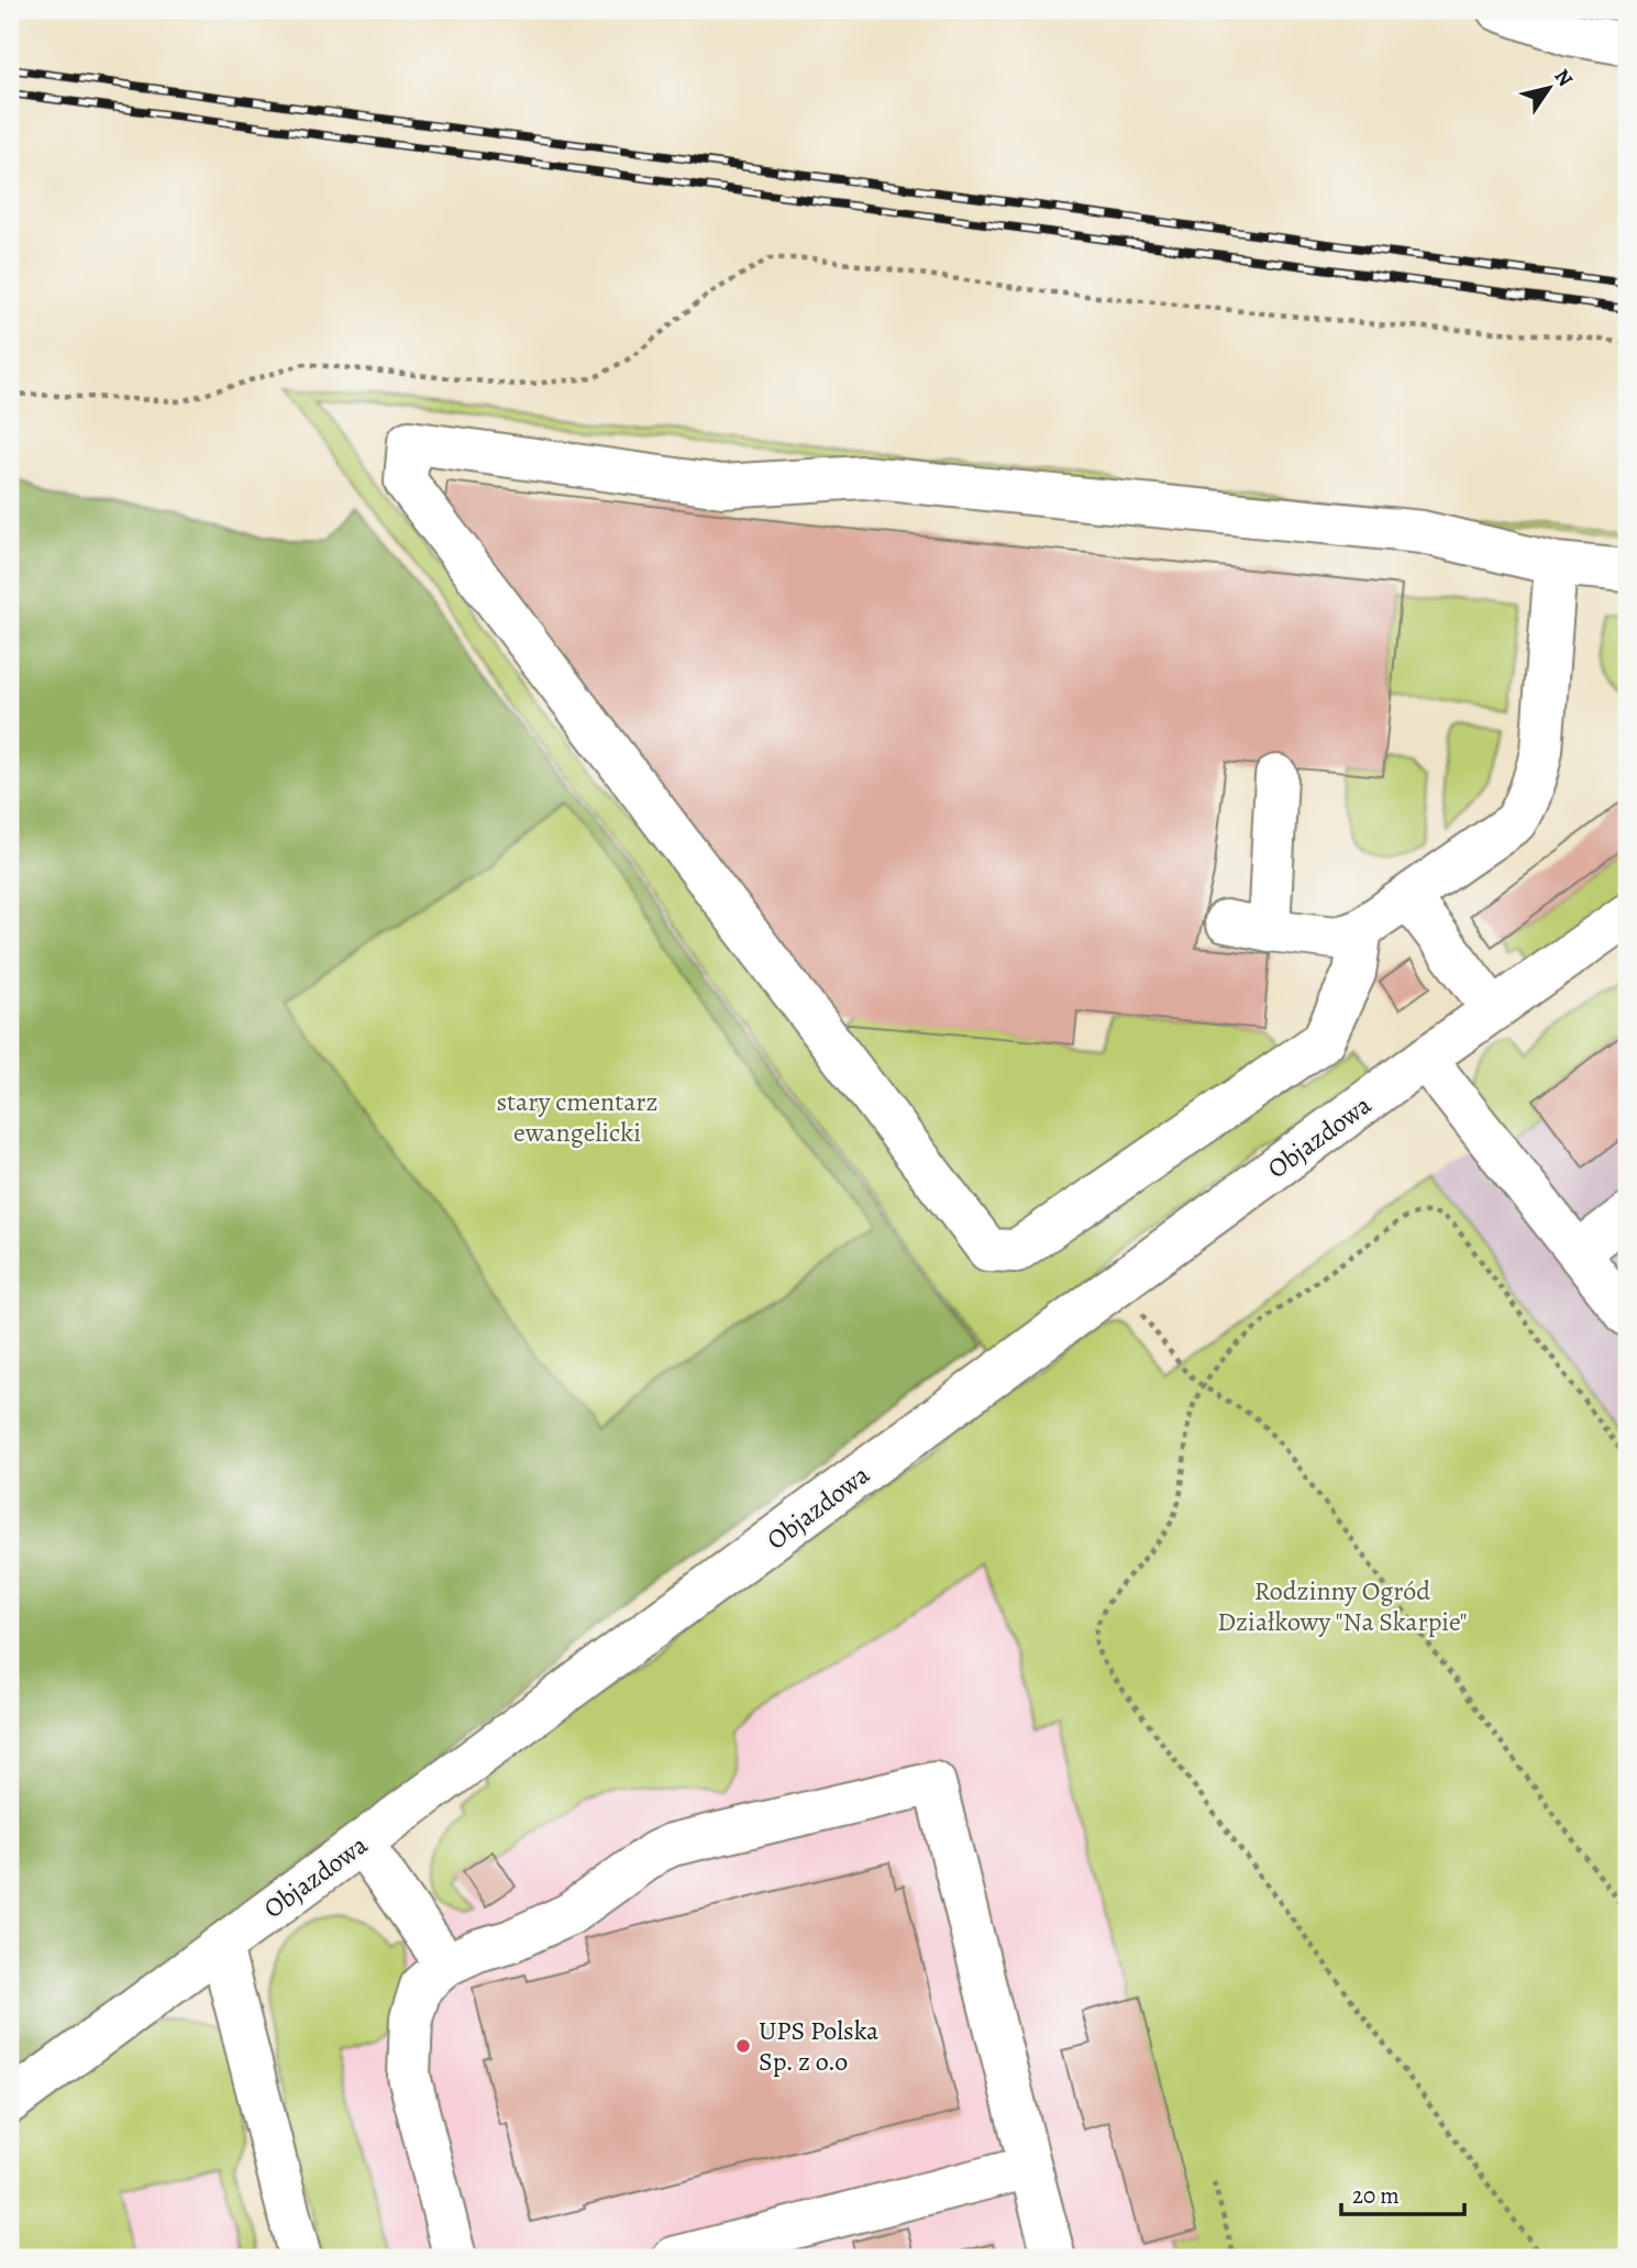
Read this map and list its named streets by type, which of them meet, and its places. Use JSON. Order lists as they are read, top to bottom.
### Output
{
  "streets": {
    "street": ["Objazdowa"]
  },
  "parks": ["stary cmentarz ewangelicki", "Rodzinny Ogród Działkowy \"Na Skarpie\""],
  "places": ["UPS Polska Sp. z o.o"],
  "scale_bar": "20 m",
  "north": "top right"
}
